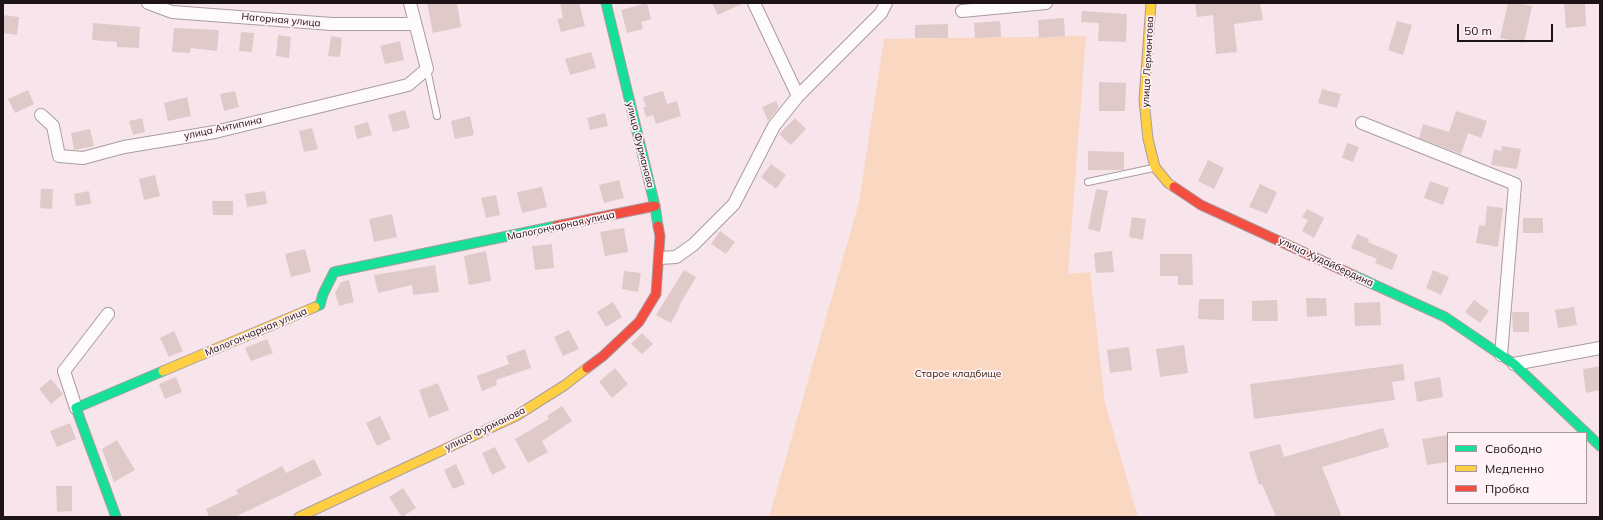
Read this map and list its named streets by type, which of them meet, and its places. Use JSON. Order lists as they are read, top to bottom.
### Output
{
  "streets": {
    "street": [
      "Нагорная улица",
      "улица Лермонтова",
      "улица Антипина",
      "улица Фурманова",
      "Малогончарная улица",
      "улица Худайбердина"
    ]
  },
  "crossings": [
    ["улица Лермонтова", "улица Худайбердина"],
    ["улица Фурманова", "Малогончарная улица"]
  ],
  "parks": ["Старое кладбище"],
  "legend": ["Свободно", "Медленно", "Пробка"],
  "scale_bar": "50 m"
}
